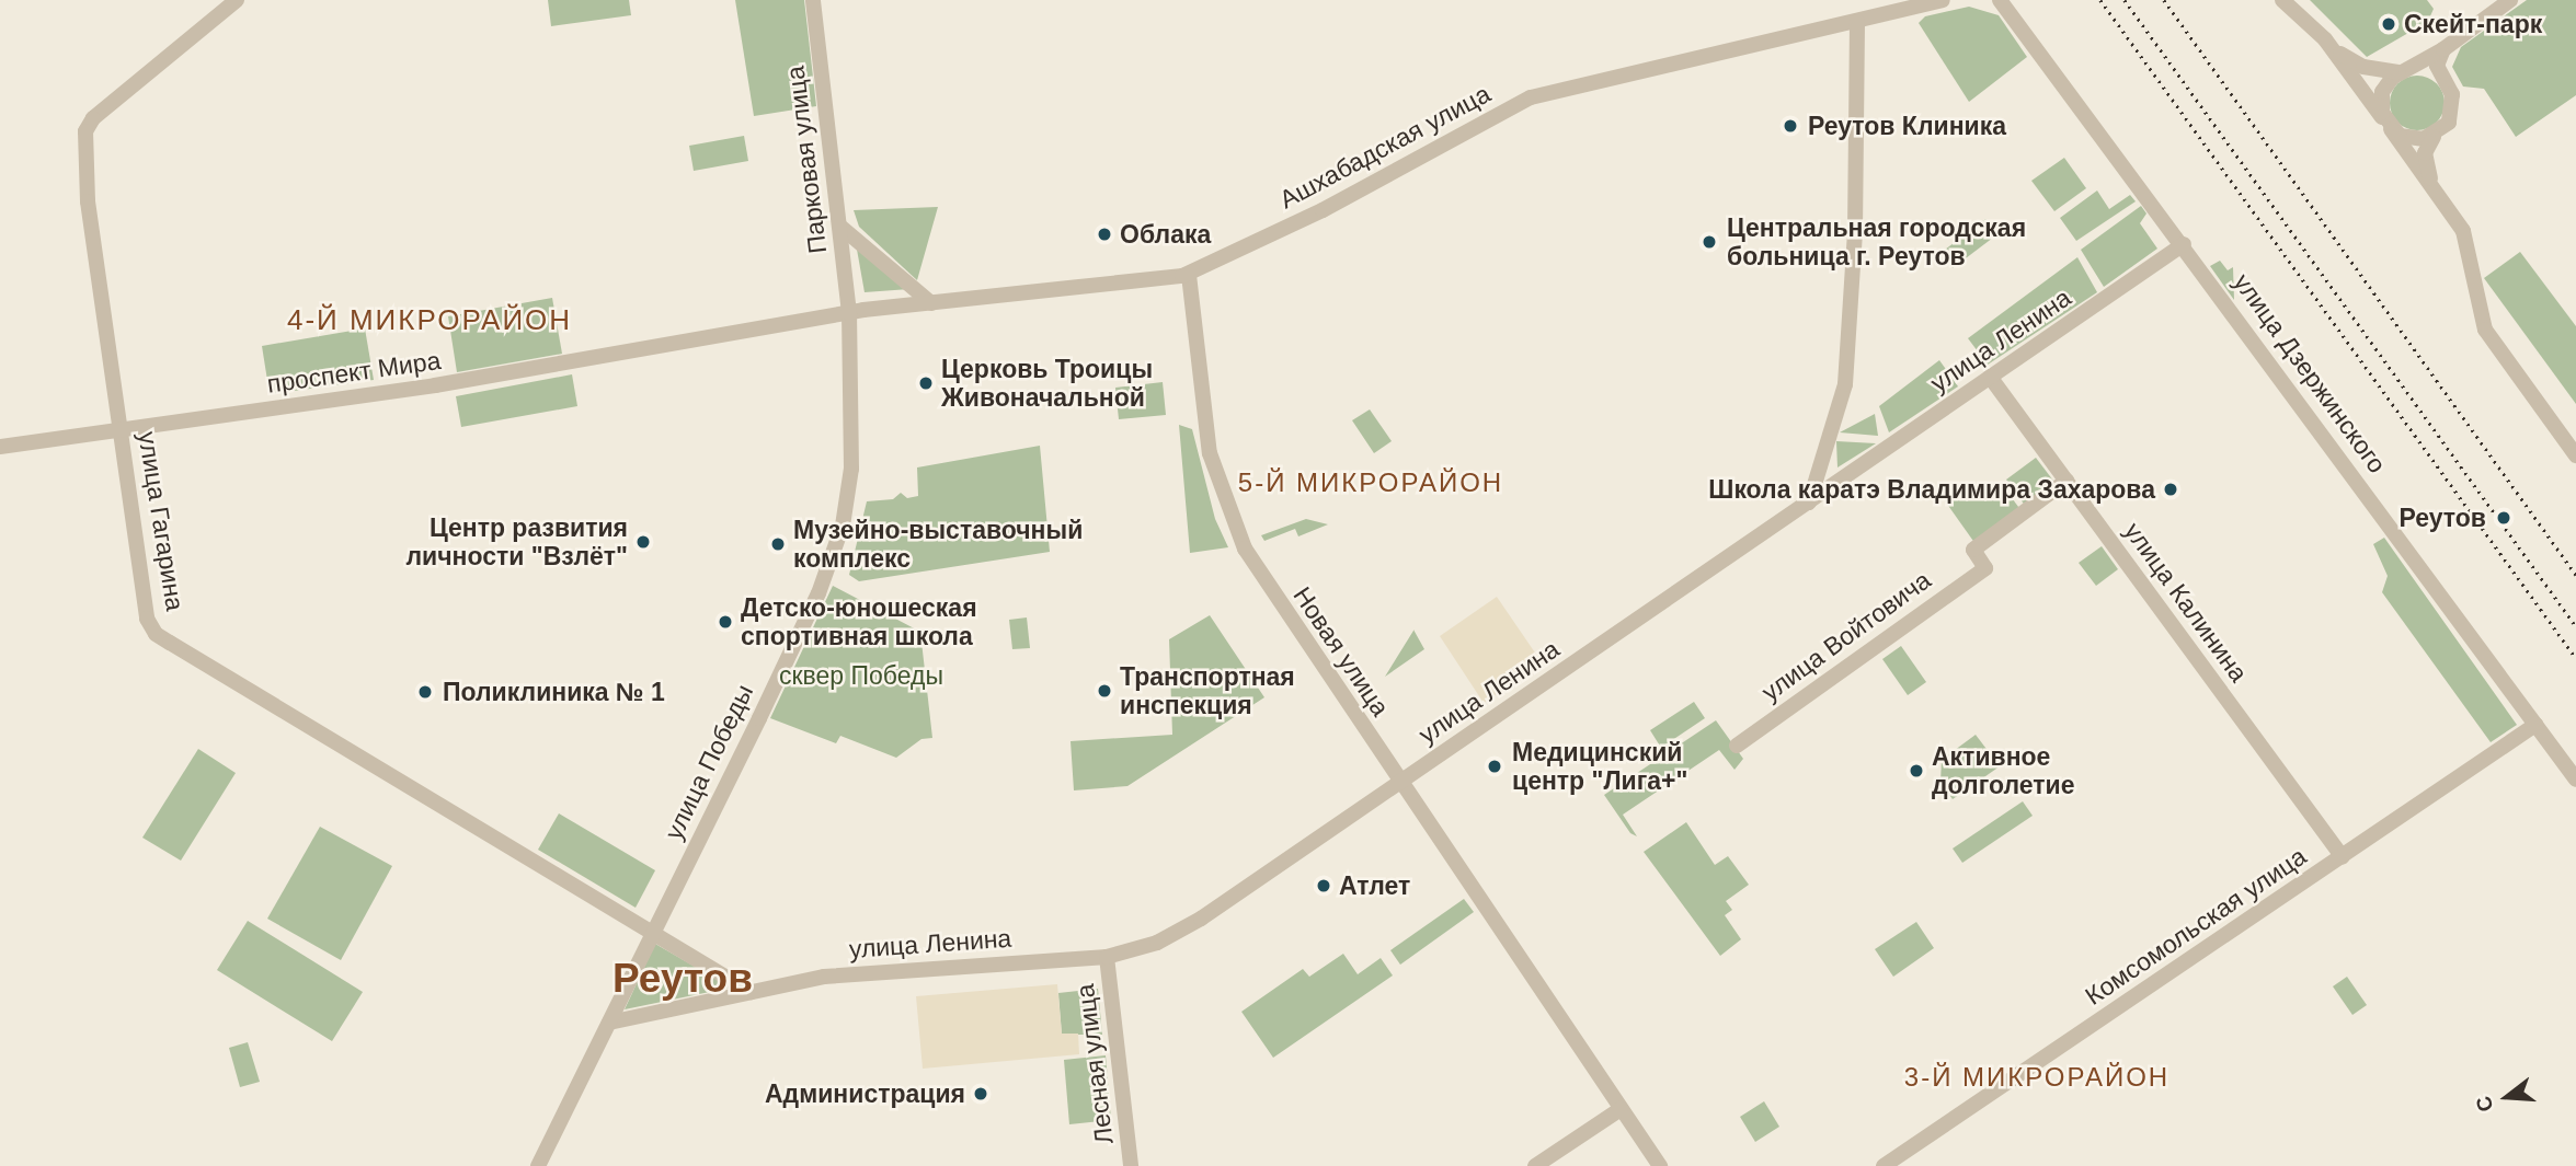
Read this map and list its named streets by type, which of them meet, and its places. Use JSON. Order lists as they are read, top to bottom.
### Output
{
  "streets": {
    "street": [
      "Ашхабадская улица",
      "Парковая улица",
      "улица Ленина",
      "проспект Мира",
      "улица Дзержинского",
      "улица Гагарина",
      "улица Калинина",
      "улица Войтовича",
      "Новая улица",
      "улица Победы",
      "Комсомольская улица",
      "Лесная улица"
    ]
  },
  "crossings": [
    ["Ашхабадская улица", "Парковая улица"],
    ["Ашхабадская улица", "проспект Мира"],
    ["Ашхабадская улица", "Новая улица"],
    ["Ашхабадская улица", "улица Победы"],
    ["Парковая улица", "проспект Мира"],
    ["Парковая улица", "улица Победы"],
    ["улица Ленина", "улица Дзержинского"],
    ["улица Ленина", "улица Калинина"],
    ["улица Ленина", "Новая улица"],
    ["улица Ленина", "улица Победы"],
    ["улица Ленина", "Лесная улица"],
    ["проспект Мира", "улица Гагарина"],
    ["проспект Мира", "улица Победы"],
    ["улица Дзержинского", "Комсомольская улица"],
    ["улица Гагарина", "улица Победы"],
    ["улица Калинина", "улица Войтовича"],
    ["улица Калинина", "Комсомольская улица"]
  ],
  "districts": [
    "4-Й МИКРОРАЙОН",
    "5-Й МИКРОРАЙОН",
    "Реутов",
    "3-Й МИКРОРАЙОН"
  ],
  "parks": ["сквер Победы"],
  "places": [
    "Скейт-парк",
    "Реутов Клиника",
    "Облака",
    "Центральная городская больница г. Реутов",
    "Церковь Троицы Живоначальной",
    "Школа каратэ Владимира Захарова",
    "Реутов",
    "Центр развития личности \"Взлёт\"",
    "Музейно-выставочный комплекс",
    "Детско-юношеская спортивная школа",
    "Транспортная инспекция",
    "Поликлиника № 1",
    "Медицинский центр \"Лига+\"",
    "Активное долголетие",
    "Атлет",
    "Администрация"
  ],
  "north": "left"
}
